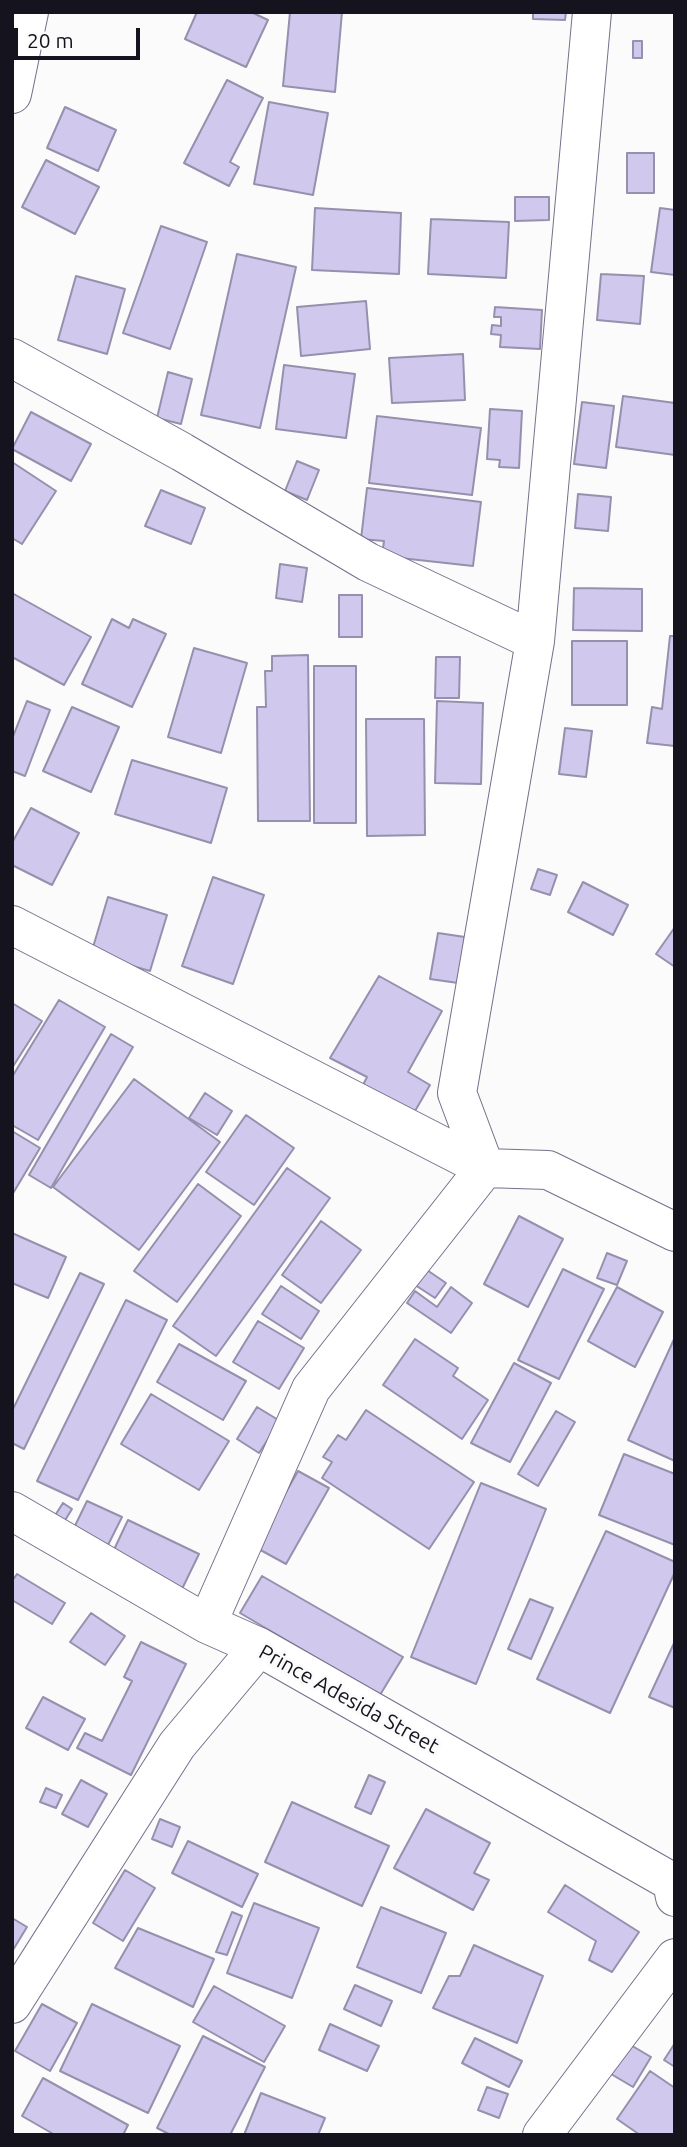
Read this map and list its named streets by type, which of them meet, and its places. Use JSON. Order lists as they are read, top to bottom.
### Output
{
  "streets": {
    "street": ["Prince Adesida Street"]
  },
  "scale_bar": "20 m"
}
